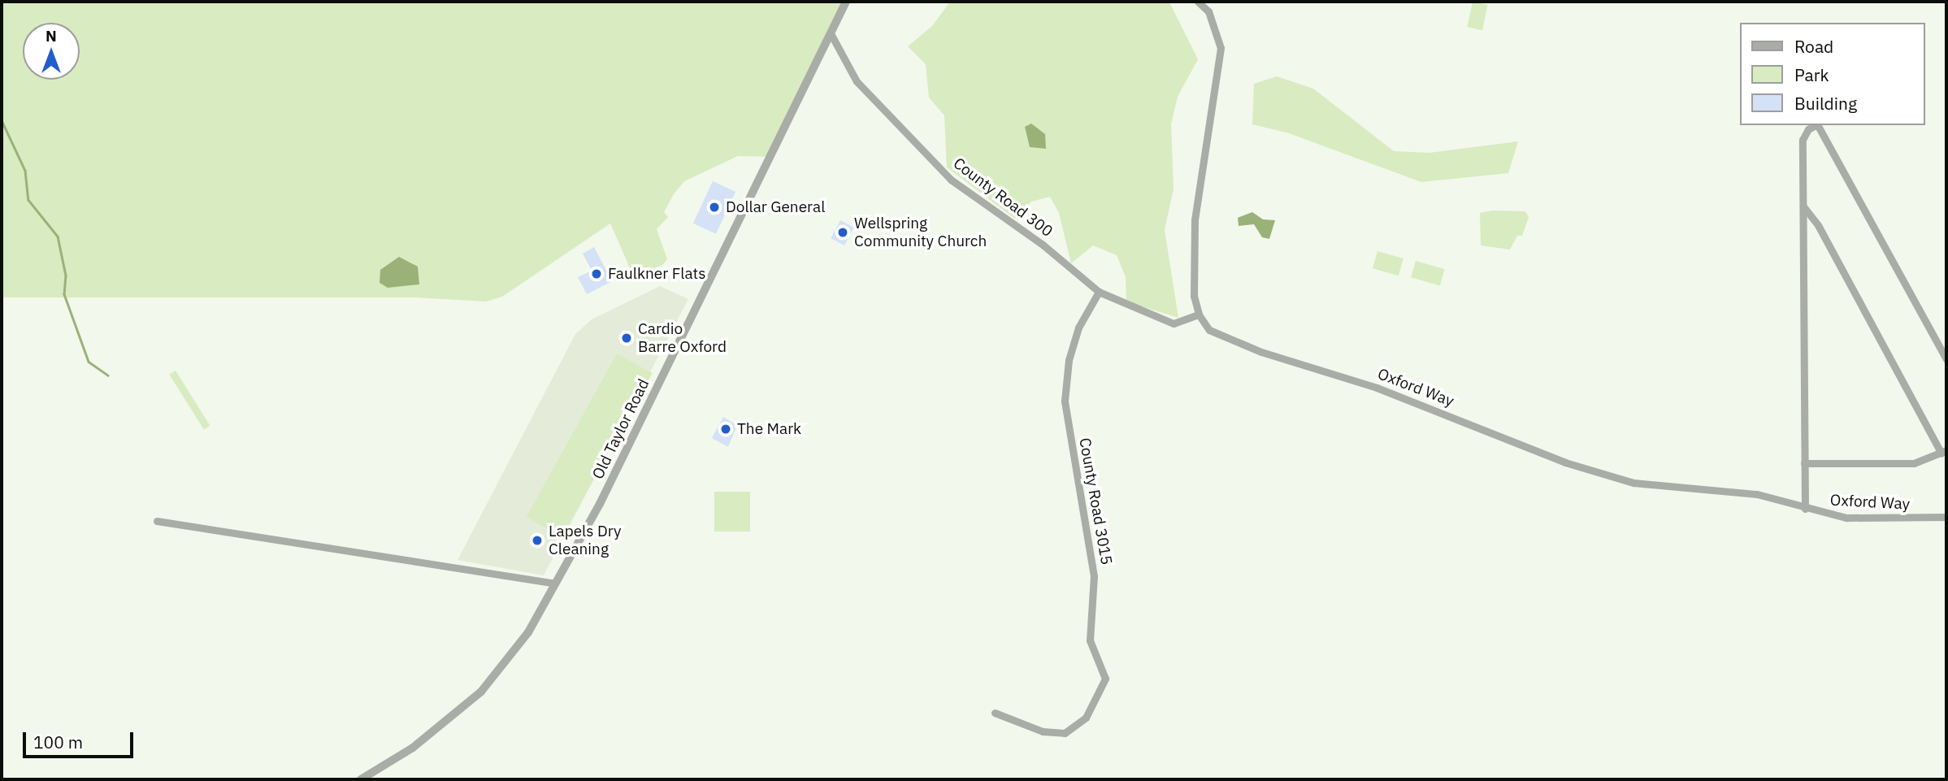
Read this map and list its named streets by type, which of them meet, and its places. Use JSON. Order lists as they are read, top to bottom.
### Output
{
  "streets": {
    "street": [
      "County Road 300",
      "Oxford Way",
      "Old Taylor Road",
      "County Road 3015"
    ]
  },
  "crossings": [
    ["County Road 300", "Oxford Way"],
    ["County Road 300", "Old Taylor Road"],
    ["County Road 300", "County Road 3015"]
  ],
  "places": [
    "Dollar General",
    "Wellspring Community Church",
    "Faulkner Flats",
    "Cardio Barre Oxford",
    "The Mark",
    "Lapels Dry Cleaning"
  ],
  "legend": ["Road", "Park", "Building"],
  "scale_bar": "100 m",
  "north": "top"
}
